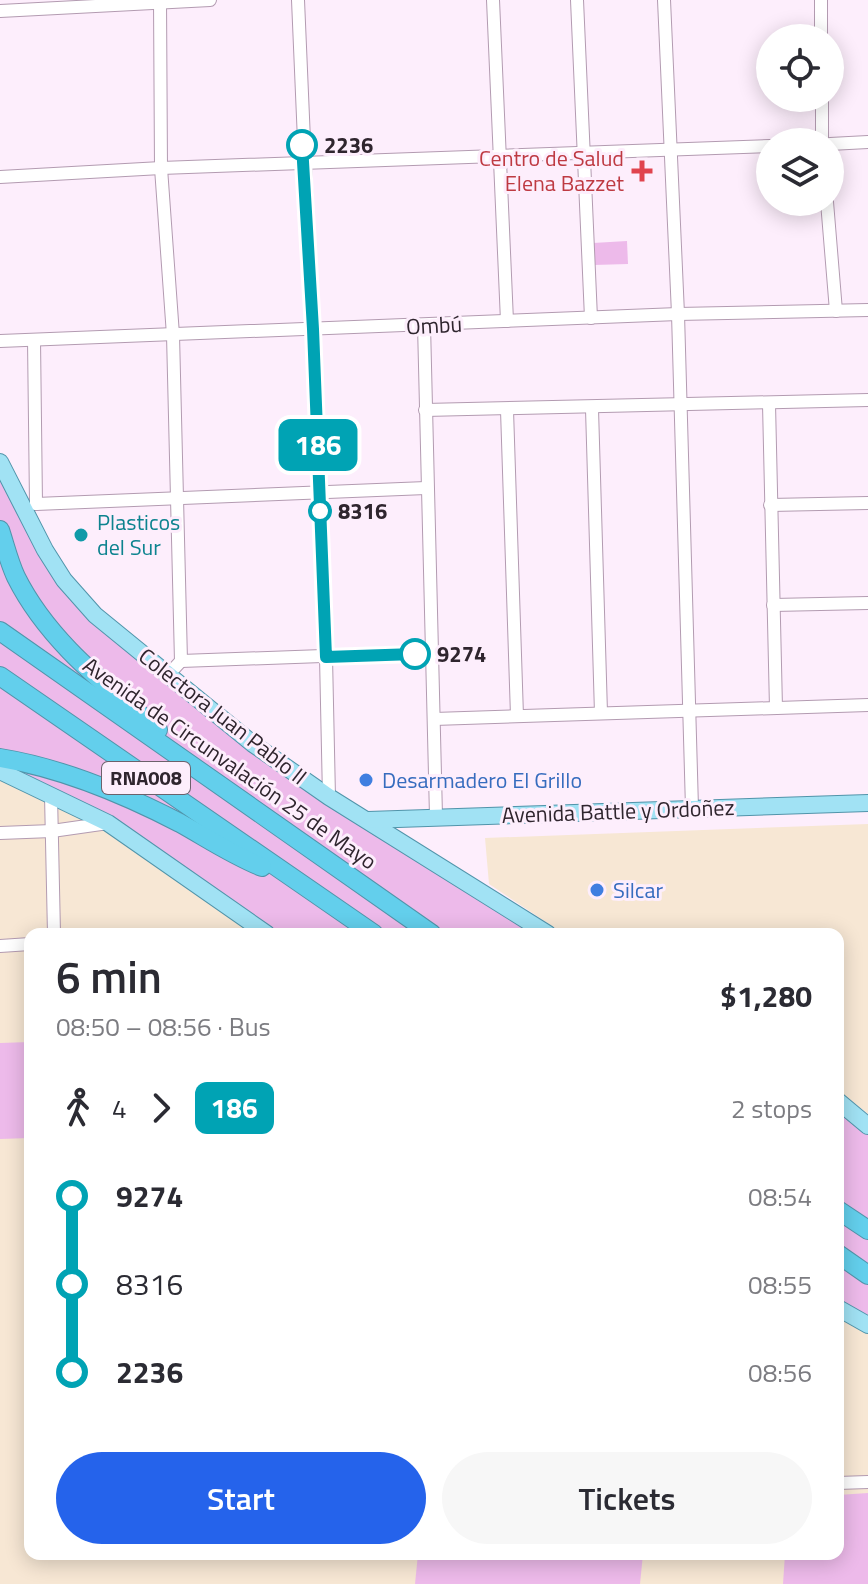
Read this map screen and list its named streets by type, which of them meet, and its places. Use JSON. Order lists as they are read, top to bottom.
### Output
{
  "streets": {
    "highway": ["Avenida de Circunvalación 25 de Mayo", "RNA008"],
    "main road": ["Colectora Juan Pablo II", "Avenida Battle y Ordoñez"],
    "street": ["Ombú"]
  },
  "crossings": [
    ["Colectora Juan Pablo II", "Avenida Battle y Ordoñez"]
  ],
  "places": {
    "other": [
      "2236",
      "8316",
      "Plasticos del Sur",
      "9274",
      "Desarmadero El Grillo",
      "Silcar"
    ],
    "health": ["Centro de Salud Elena Bazzet"]
  },
  "lines": ["bus line 186"],
  "page": {
    "on_map": "186",
    "heading": ["6 min", "08:50 – 08:56 · Bus", "$1,280"],
    "legs": ["4", "186", "2 stops"],
    "list": [
      {
        "name": "9274",
        "value": "08:54"
      },
      {
        "name": "8316",
        "value": "08:55"
      },
      {
        "name": "2236",
        "value": "08:56"
      }
    ],
    "buttons": ["Start", "Tickets"]
  }
}
